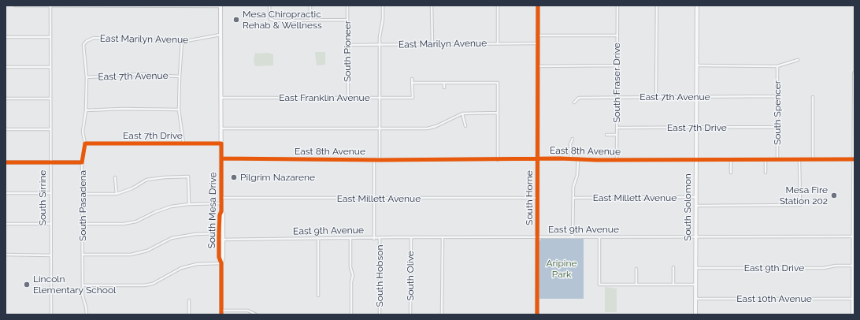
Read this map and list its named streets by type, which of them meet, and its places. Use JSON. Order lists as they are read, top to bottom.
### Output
{
  "streets": {
    "street": [
      "East Marilyn Avenue",
      "South Pioneer",
      "East 7th Avenue",
      "South Fraser Drive",
      "East Franklin Avenue",
      "South Spencer",
      "East 7th Drive",
      "East 8th Avenue",
      "South Sirrine",
      "South Horne",
      "East Millett Avenue",
      "South Pasadena",
      "South Solomon",
      "South Mesa Drive",
      "East 9th Avenue",
      "East 9th Drive",
      "South Hobson",
      "South Olive",
      "East 10th Avenue"
    ]
  },
  "crossings": [
    ["East Marilyn Avenue", "South Pioneer"],
    ["East Marilyn Avenue", "South Horne"],
    ["East Marilyn Avenue", "South Pasadena"],
    ["East Marilyn Avenue", "South Mesa Drive"],
    ["South Pioneer", "East Franklin Avenue"],
    ["East 7th Avenue", "South Fraser Drive"],
    ["East 7th Avenue", "South Spencer"],
    ["East 7th Avenue", "South Pasadena"],
    ["East 7th Avenue", "South Solomon"],
    ["South Fraser Drive", "East 7th Drive"],
    ["South Fraser Drive", "East 8th Avenue"],
    ["East Franklin Avenue", "South Mesa Drive"],
    ["South Spencer", "East 7th Drive"],
    ["South Spencer", "East 8th Avenue"],
    ["East 7th Drive", "South Pasadena"],
    ["East 7th Drive", "South Solomon"],
    ["East 7th Drive", "South Mesa Drive"],
    ["East 8th Avenue", "South Horne"],
    ["East 8th Avenue", "South Solomon"],
    ["East 8th Avenue", "South Mesa Drive"],
    ["East 8th Avenue", "South Hobson"],
    ["South Horne", "East Millett Avenue"],
    ["South Horne", "East 9th Avenue"],
    ["East Millett Avenue", "South Solomon"],
    ["East Millett Avenue", "South Mesa Drive"],
    ["East Millett Avenue", "South Hobson"],
    ["South Solomon", "East 9th Avenue"],
    ["South Solomon", "East 9th Drive"],
    ["South Solomon", "East 10th Avenue"],
    ["South Mesa Drive", "East 9th Avenue"],
    ["East 9th Avenue", "South Hobson"],
    ["East 9th Avenue", "South Olive"]
  ],
  "parks": ["Aripine Park"],
  "places": [
    "Mesa Chiropractic Rehab & Wellness",
    "Pilgrim Nazarene",
    "Mesa Fire Station 202",
    "Lincoln Elementary School"
  ]
}
